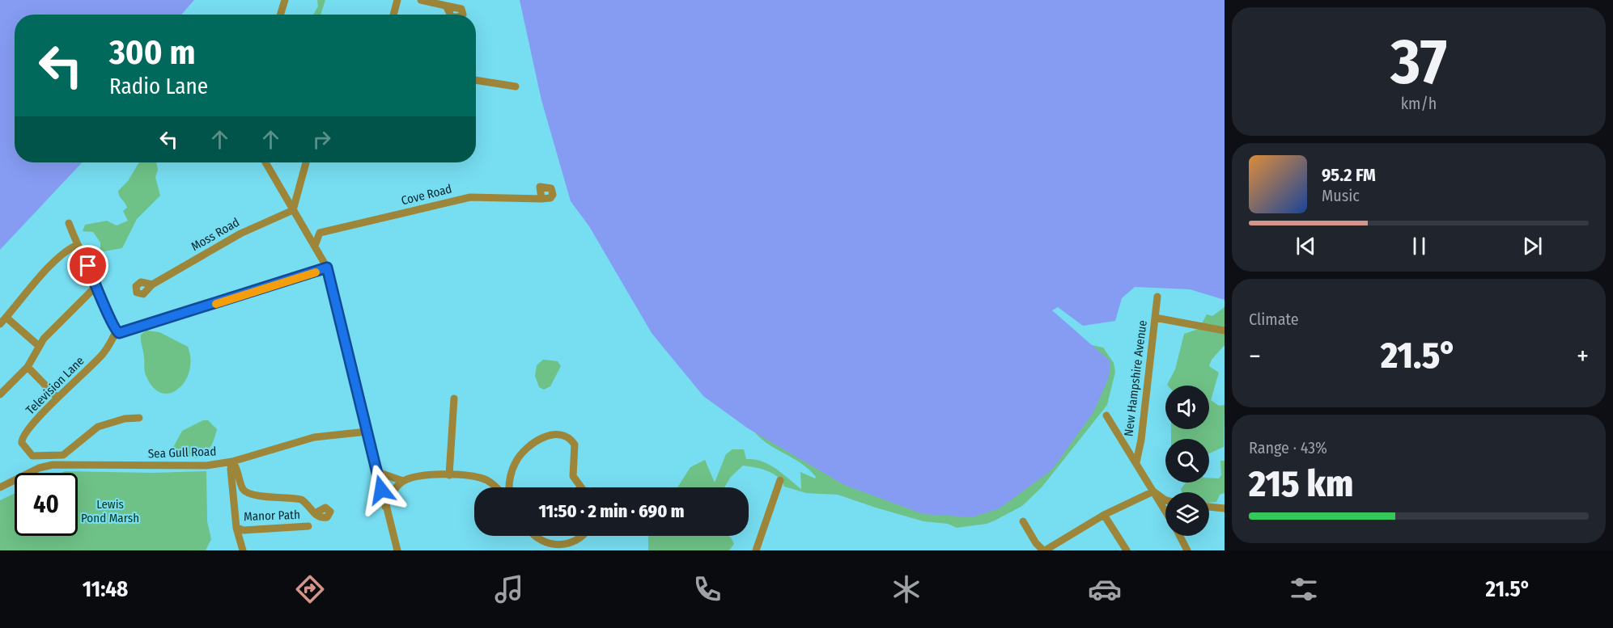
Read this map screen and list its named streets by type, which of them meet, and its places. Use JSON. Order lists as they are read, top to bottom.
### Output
{
  "streets": {
    "street": [
      "Cove Road",
      "Moss Road",
      "New Hampshire Avenue",
      "Television Lane",
      "Sea Gull Road",
      "Manor Path"
    ]
  },
  "parks": ["Lewis Pond Marsh"],
  "page": {
    "tile": [
      ["37", "km/h"],
      "Climate",
      ["Range · 43%", "215 km"]
    ],
    "turn": ["300 m", "Radio Lane"],
    "song": ["95.2 FM", "Music"],
    "heat": ["−", "21.5°", "+"],
    "limit": "40",
    "trip": "11:50 · 2 min · 690 m",
    "tabs": ["11:48", "21.5°"]
  }
}
